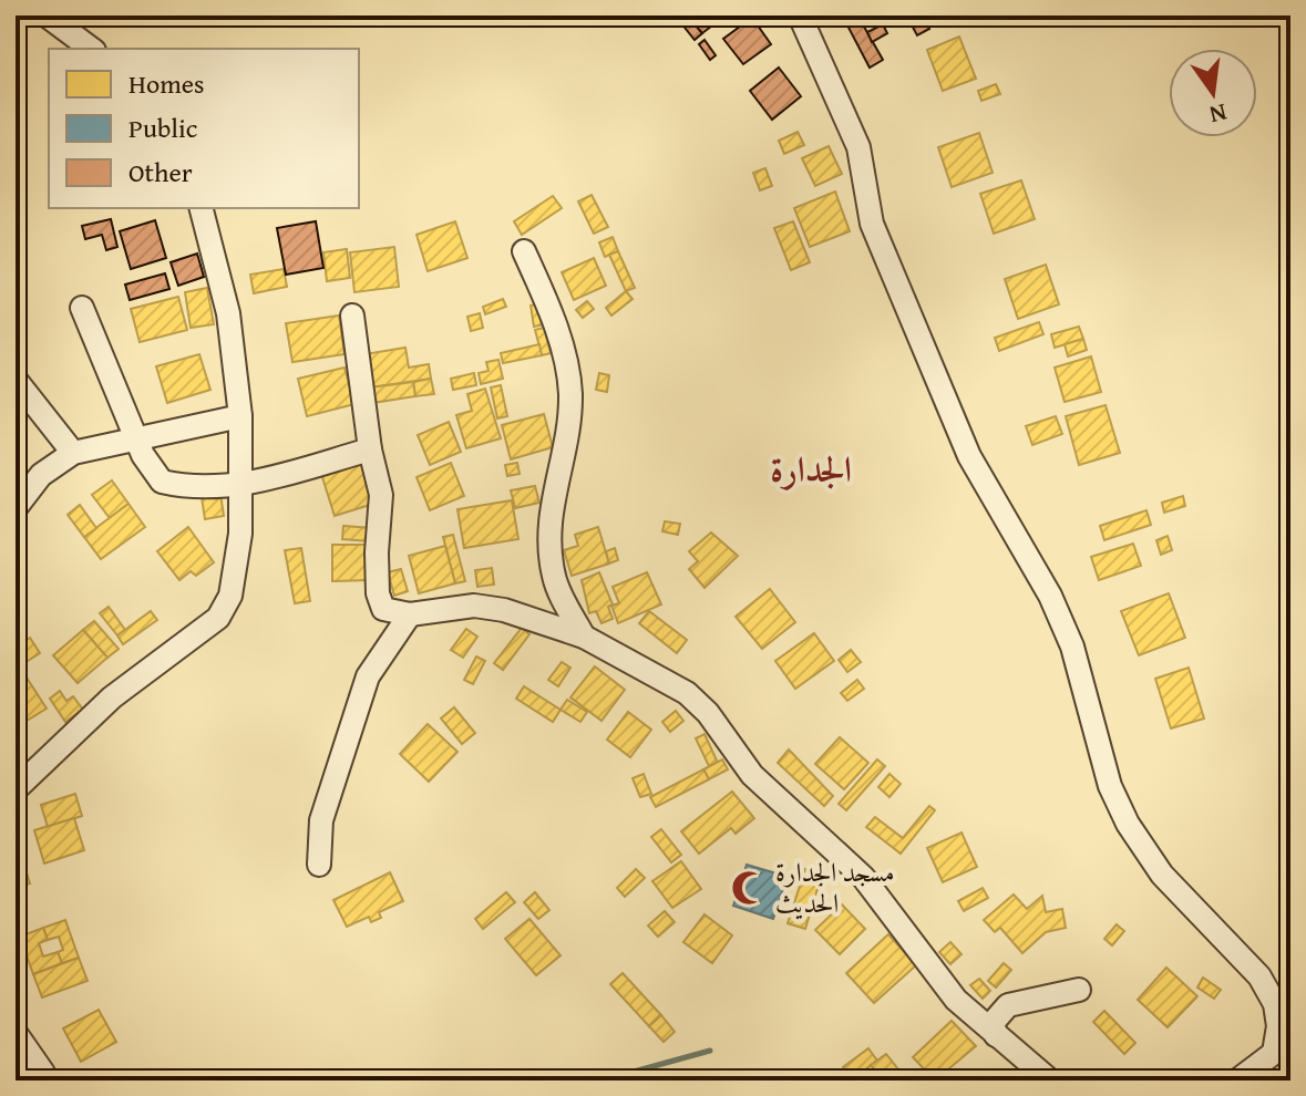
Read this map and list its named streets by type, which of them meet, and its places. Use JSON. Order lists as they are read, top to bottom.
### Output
{
  "districts": ["الجدارة"],
  "places": {
    "mosque": ["مسجد الجدارة الحديث"]
  },
  "legend": ["Homes", "Public", "Other"],
  "north": "bottom"
}
